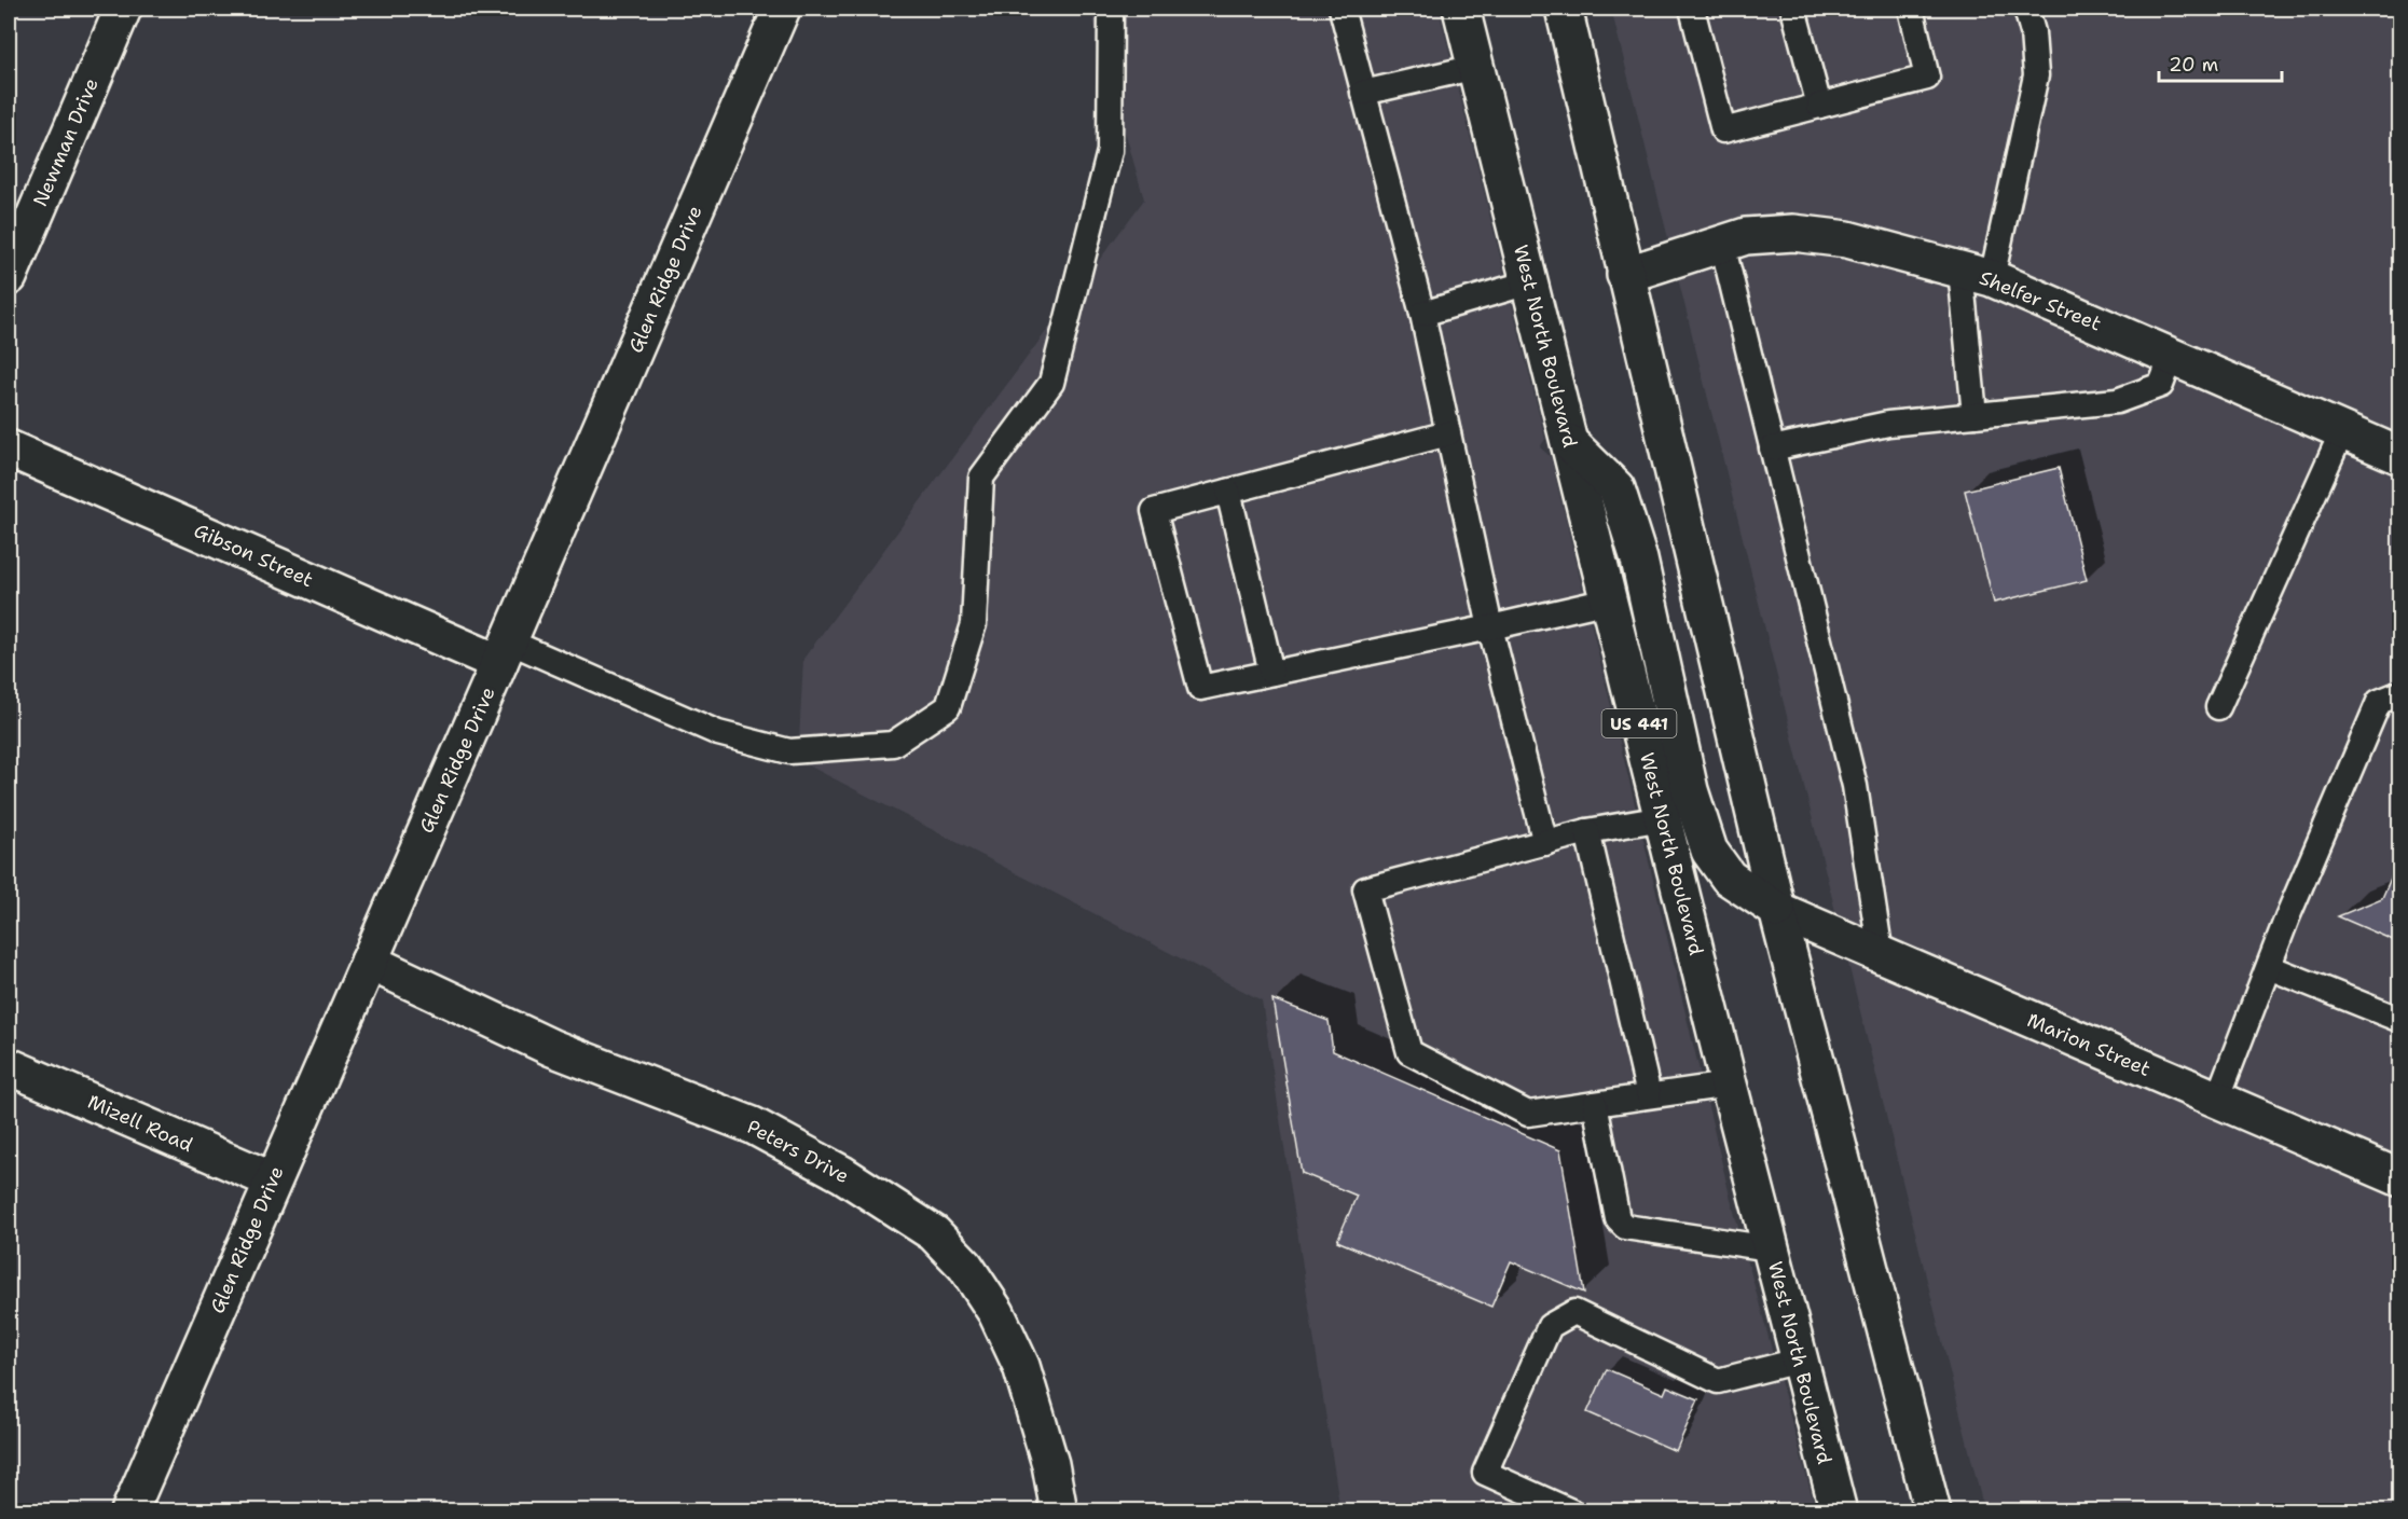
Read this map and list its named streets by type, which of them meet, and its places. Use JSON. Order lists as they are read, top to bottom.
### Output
{
  "streets": {
    "street": [
      "Newman Drive",
      "Glen Ridge Drive",
      "Shelfer Street",
      "West North Boulevard",
      "Gibson Street",
      "US 441",
      "Marion Street",
      "Mizell Road",
      "Peters Drive"
    ]
  },
  "crossings": [
    ["Glen Ridge Drive", "Gibson Street"],
    ["Glen Ridge Drive", "Mizell Road"],
    ["Glen Ridge Drive", "Peters Drive"],
    ["West North Boulevard", "Marion Street"]
  ],
  "scale_bar": "20 m"
}
